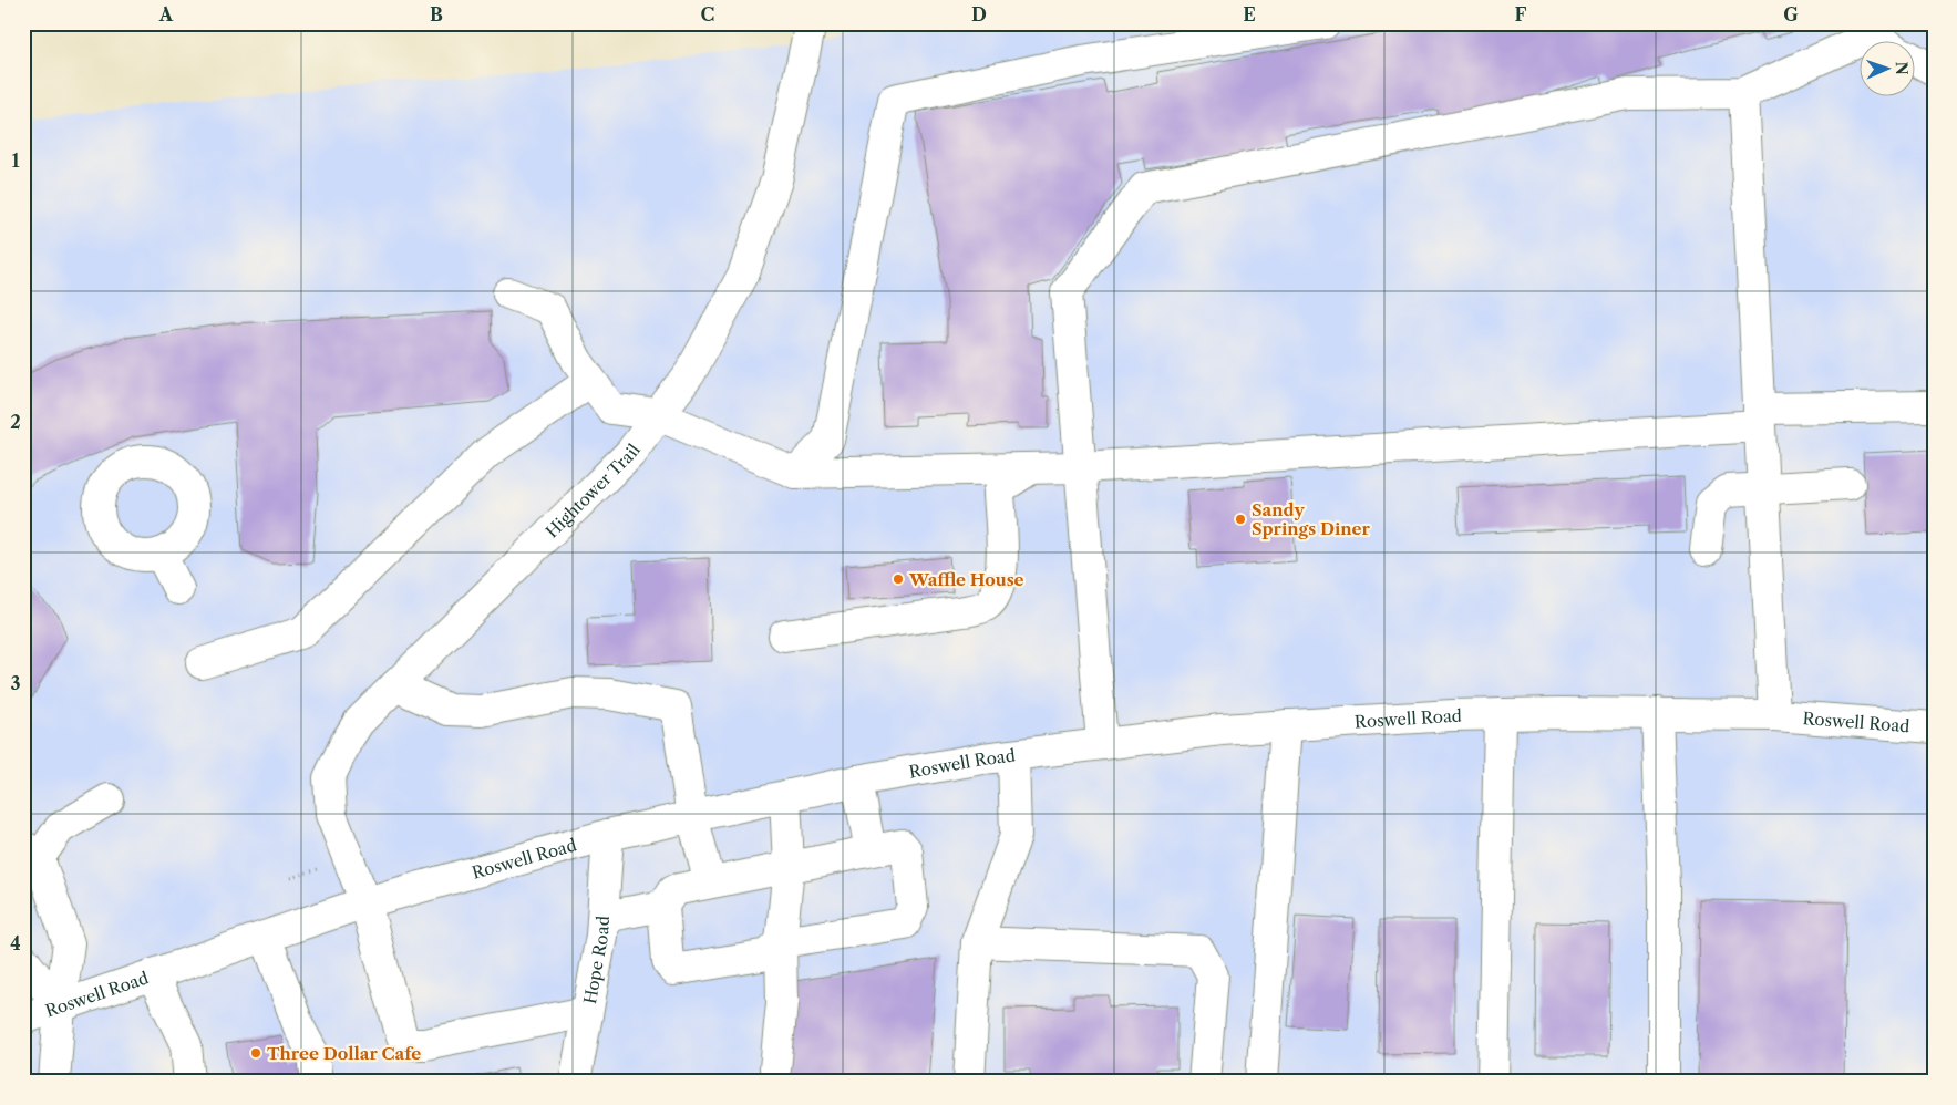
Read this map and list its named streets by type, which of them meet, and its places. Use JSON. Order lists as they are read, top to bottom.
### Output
{
  "streets": {
    "main road": ["Hightower Trail", "Roswell Road", "Hope Road"]
  },
  "crossings": [
    ["Hightower Trail", "Roswell Road"],
    ["Hightower Trail", "Hope Road"],
    ["Roswell Road", "Hope Road"]
  ],
  "places": ["Sandy Springs Diner", "Waffle House", "Three Dollar Cafe"],
  "north": "right",
  "grid": {
    "columns": [
      "A",
      "B",
      "C",
      "D",
      "E",
      "F",
      "G"
    ],
    "rows": [
      "1",
      "2",
      "3",
      "4"
    ]
  }
}
